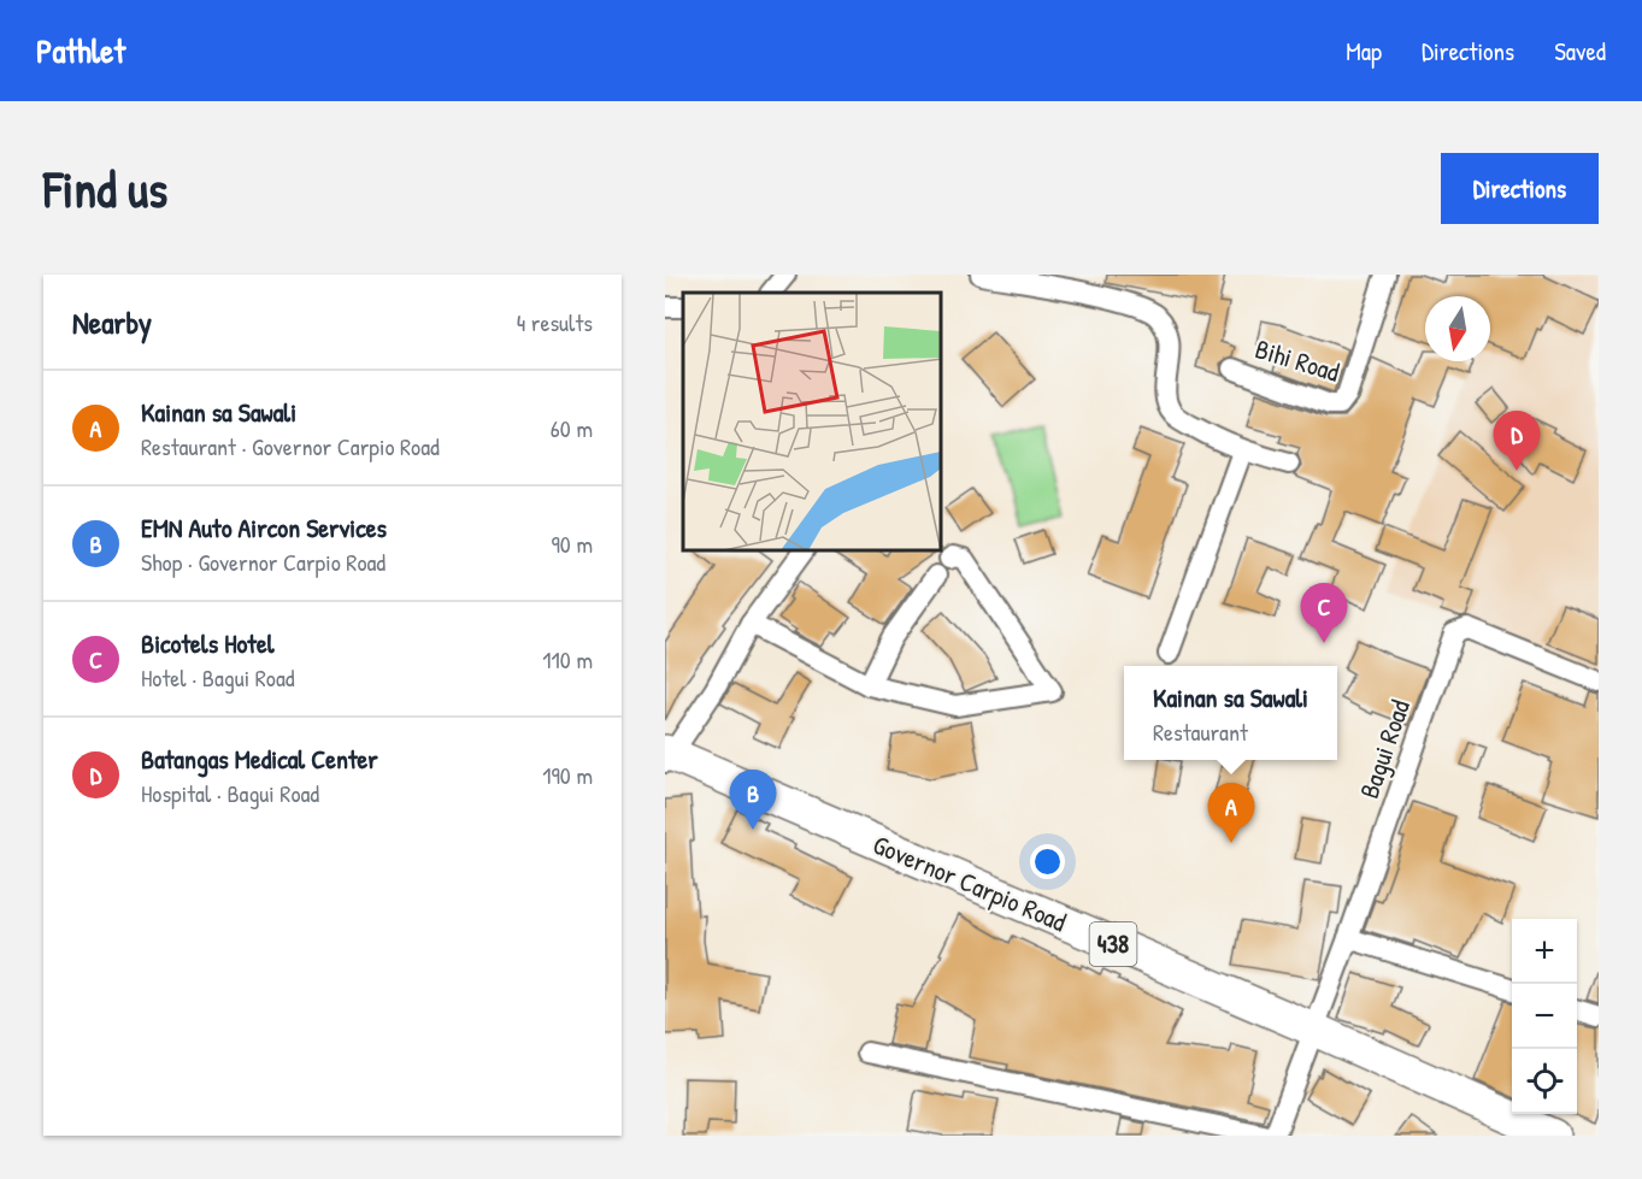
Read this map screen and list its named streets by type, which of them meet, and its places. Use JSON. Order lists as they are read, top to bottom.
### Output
{
  "streets": {
    "main road": ["Governor Carpio Road", "438"],
    "street": ["Bihi Road", "Bagui Road"]
  },
  "crossings": [
    ["Bagui Road", "Governor Carpio Road"]
  ],
  "north": "bottom",
  "page": {
    "header": "Pathlet",
    "nav": ["Map", "Directions", "Saved"],
    "buttons": "Directions",
    "title": "Find us",
    "heading": ["Nearby", "4 results"],
    "list": [
      {
        "mark": "A",
        "name": "Kainan sa Sawali",
        "note": "Restaurant · Governor Carpio Road",
        "value": "60 m"
      },
      {
        "mark": "B",
        "name": "EMN Auto Aircon Services",
        "note": "Shop · Governor Carpio Road",
        "value": "90 m"
      },
      {
        "mark": "C",
        "name": "Bicotels Hotel",
        "note": "Hotel · Bagui Road",
        "value": "110 m"
      },
      {
        "mark": "D",
        "name": "Batangas Medical Center",
        "note": "Hospital · Bagui Road",
        "value": "190 m"
      }
    ],
    "pins": [
      "D",
      "C",
      "B",
      "A"
    ],
    "popup": ["Kainan sa Sawali", "Restaurant"],
    "map_buttons": ["+", "−"]
  }
}
